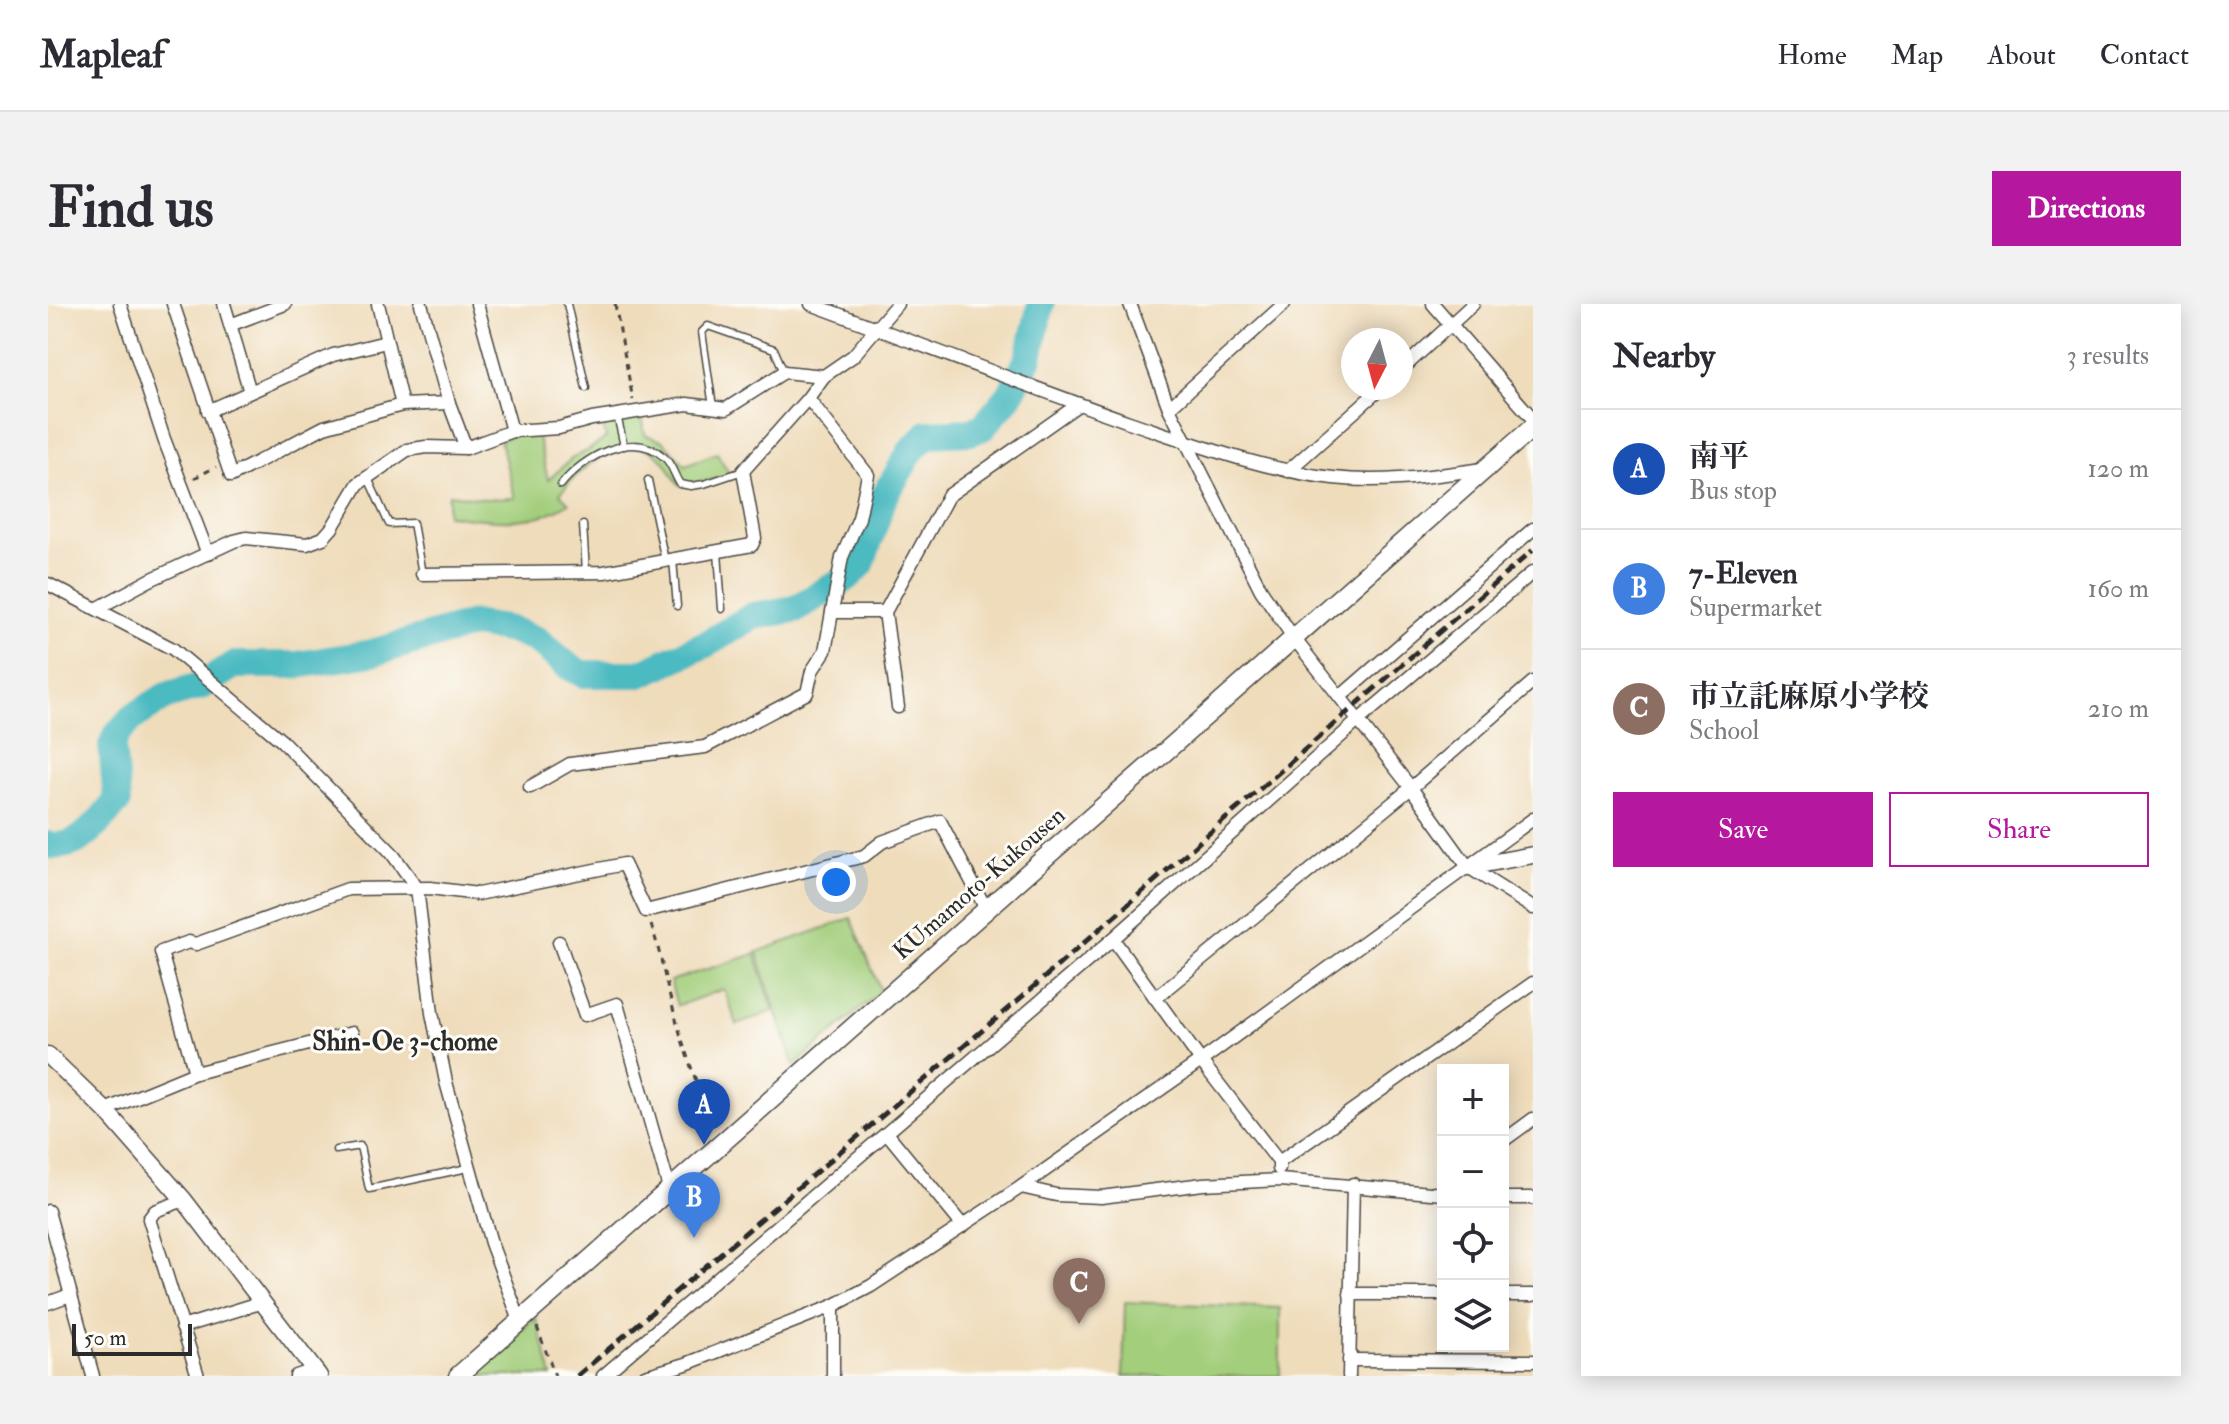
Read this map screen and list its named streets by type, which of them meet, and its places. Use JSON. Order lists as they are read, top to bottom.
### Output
{
  "streets": {
    "main road": ["KUmamoto-Kukousen"]
  },
  "districts": ["Shin-Oe 3-chome"],
  "scale_bar": "50 m",
  "north": "bottom",
  "page": {
    "header": "Mapleaf",
    "nav": [
      "Home",
      "Map",
      "About",
      "Contact"
    ],
    "buttons": [
      "Directions",
      ["Save", "Share"]
    ],
    "title": "Find us",
    "heading": ["Nearby", "3 results"],
    "list": [
      {
        "mark": "A",
        "name": "南平",
        "note": "Bus stop",
        "value": "120 m"
      },
      {
        "mark": "B",
        "name": "7-Eleven",
        "note": "Supermarket",
        "value": "160 m"
      },
      {
        "mark": "C",
        "name": "市立託麻原小学校",
        "note": "School",
        "value": "210 m"
      }
    ],
    "map_buttons": ["+", "−"],
    "pins": ["A", "B", "C"],
    "scale": "50 m"
  }
}
